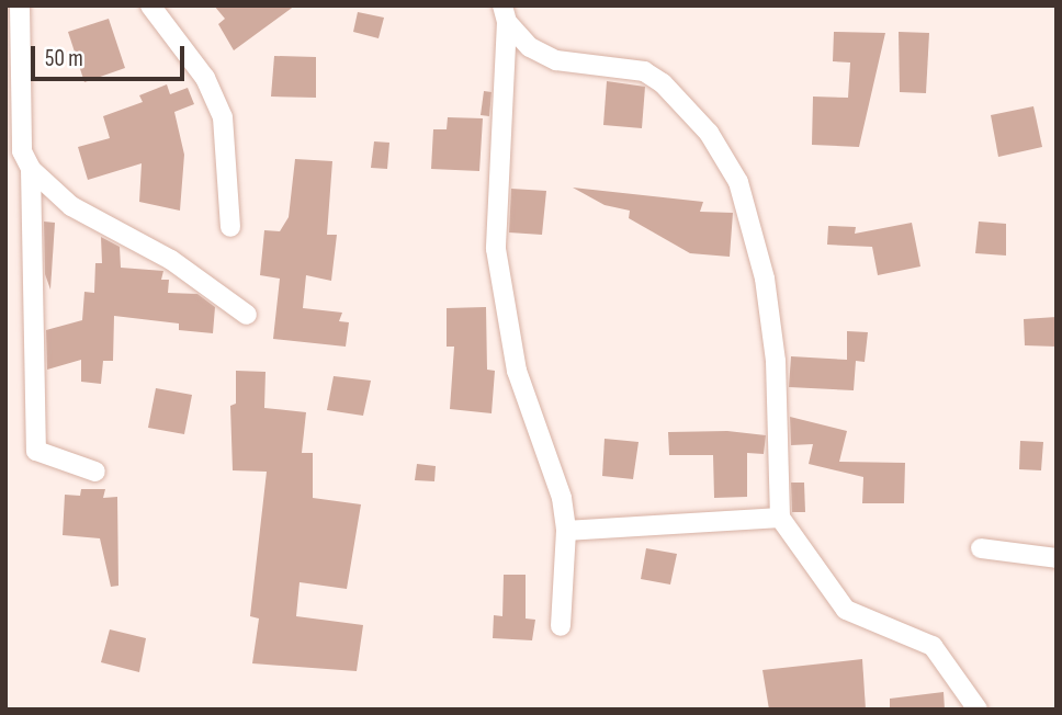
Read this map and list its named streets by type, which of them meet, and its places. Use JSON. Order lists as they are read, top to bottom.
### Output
{
  "scale_bar": "50 m"
}
